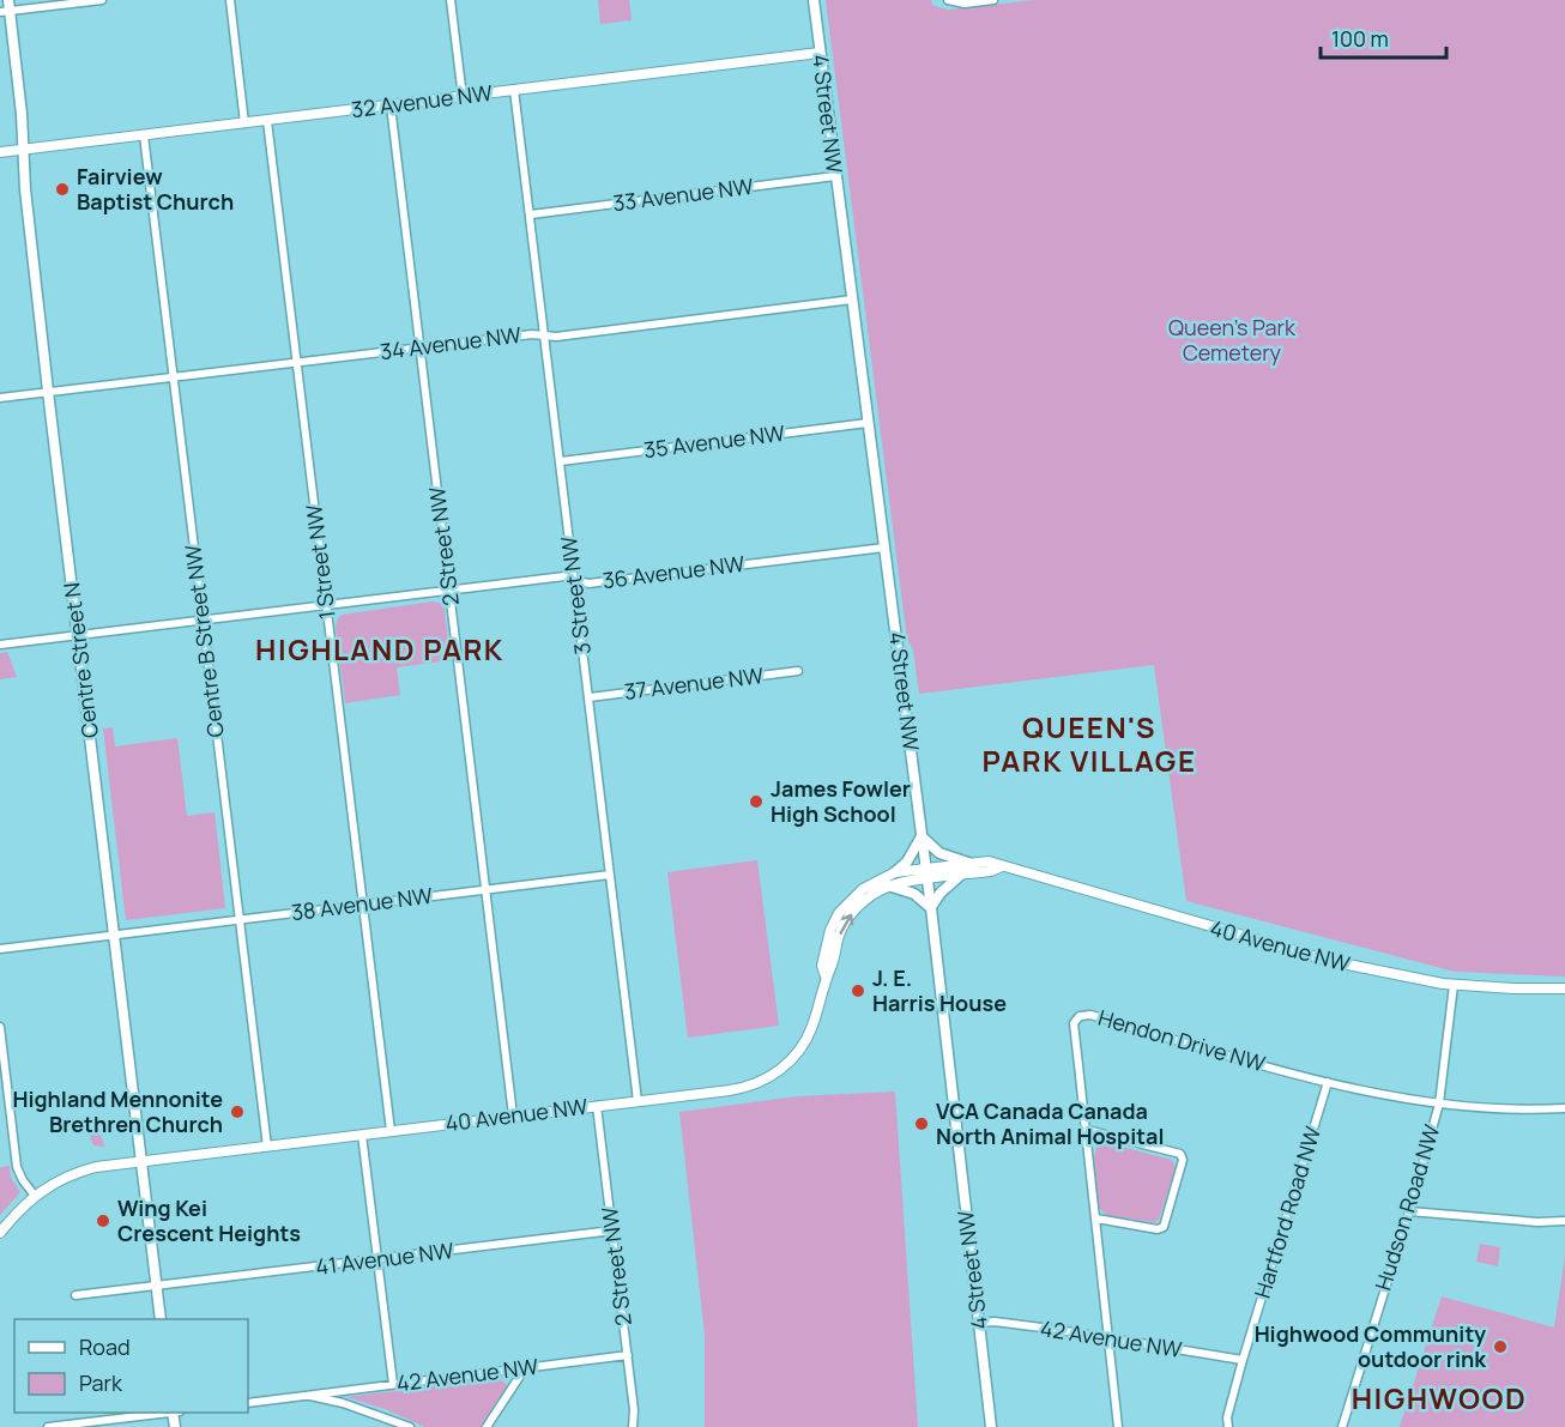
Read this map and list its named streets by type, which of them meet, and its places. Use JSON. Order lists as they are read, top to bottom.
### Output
{
  "streets": {
    "main road": ["4 Street NW", "Centre Street N"],
    "street": [
      "32 Avenue NW",
      "33 Avenue NW",
      "34 Avenue NW",
      "35 Avenue NW",
      "2 Street NW",
      "1 Street NW",
      "36 Avenue NW",
      "3 Street NW",
      "Centre B Street NW",
      "37 Avenue NW",
      "38 Avenue NW",
      "40 Avenue NW",
      "Hendon Drive NW",
      "Hudson Road NW",
      "Hartford Road NW",
      "41 Avenue NW",
      "42 Avenue NW"
    ]
  },
  "crossings": [
    ["32 Avenue NW", "4 Street NW"],
    ["32 Avenue NW", "2 Street NW"],
    ["32 Avenue NW", "1 Street NW"],
    ["32 Avenue NW", "3 Street NW"],
    ["32 Avenue NW", "Centre B Street NW"],
    ["32 Avenue NW", "Centre Street N"],
    ["4 Street NW", "33 Avenue NW"],
    ["4 Street NW", "34 Avenue NW"],
    ["4 Street NW", "35 Avenue NW"],
    ["4 Street NW", "36 Avenue NW"],
    ["4 Street NW", "40 Avenue NW"],
    ["4 Street NW", "42 Avenue NW"],
    ["33 Avenue NW", "3 Street NW"],
    ["34 Avenue NW", "2 Street NW"],
    ["34 Avenue NW", "1 Street NW"],
    ["34 Avenue NW", "3 Street NW"],
    ["34 Avenue NW", "Centre B Street NW"],
    ["34 Avenue NW", "Centre Street N"],
    ["35 Avenue NW", "3 Street NW"],
    ["2 Street NW", "36 Avenue NW"],
    ["2 Street NW", "38 Avenue NW"],
    ["2 Street NW", "40 Avenue NW"],
    ["2 Street NW", "41 Avenue NW"],
    ["2 Street NW", "42 Avenue NW"],
    ["1 Street NW", "36 Avenue NW"],
    ["1 Street NW", "38 Avenue NW"],
    ["1 Street NW", "40 Avenue NW"],
    ["36 Avenue NW", "3 Street NW"],
    ["36 Avenue NW", "Centre B Street NW"],
    ["36 Avenue NW", "Centre Street N"],
    ["3 Street NW", "37 Avenue NW"],
    ["3 Street NW", "38 Avenue NW"],
    ["3 Street NW", "40 Avenue NW"],
    ["Centre B Street NW", "38 Avenue NW"],
    ["Centre B Street NW", "40 Avenue NW"],
    ["Centre Street N", "38 Avenue NW"],
    ["Centre Street N", "40 Avenue NW"],
    ["Centre Street N", "41 Avenue NW"],
    ["40 Avenue NW", "Hudson Road NW"],
    ["Hendon Drive NW", "Hudson Road NW"],
    ["Hendon Drive NW", "Hartford Road NW"],
    ["Hendon Drive NW", "42 Avenue NW"],
    ["Hartford Road NW", "42 Avenue NW"]
  ],
  "districts": ["HIGHLAND PARK", "QUEEN'S PARK VILLAGE", "HIGHWOOD"],
  "parks": ["Queen's Park Cemetery"],
  "places": [
    "Fairview Baptist Church",
    "James Fowler High School",
    "J. E. Harris House",
    "Highland Mennonite Brethren Church",
    "VCA Canada Canada North Animal Hospital",
    "Wing Kei Crescent Heights",
    "Highwood Community outdoor rink"
  ],
  "legend": ["Road", "Park"],
  "scale_bar": "100 m"
}
